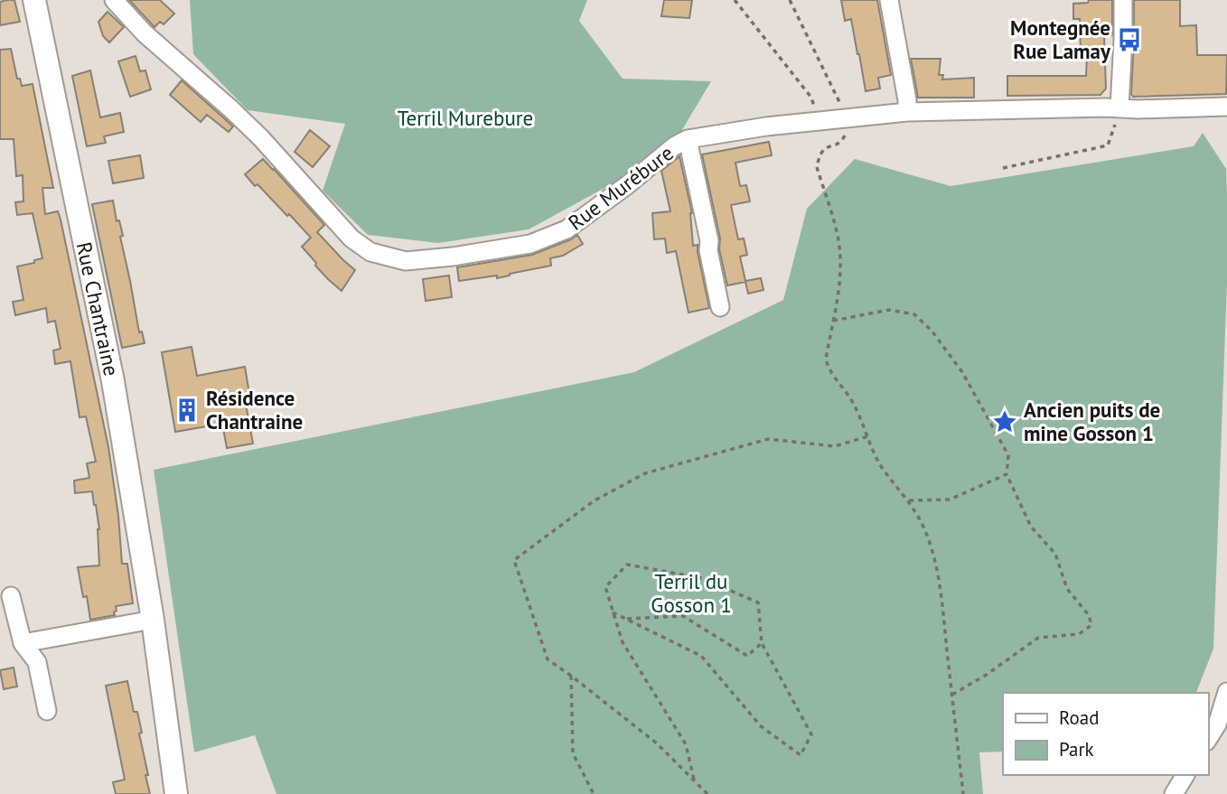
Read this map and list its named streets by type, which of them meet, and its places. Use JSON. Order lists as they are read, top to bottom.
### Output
{
  "streets": {
    "street": ["Rue Murébure", "Rue Chantraine"]
  },
  "parks": ["Terril Murebure", "Terril du Gosson 1"],
  "places": {
    "bus stop": ["Montegnée Rue Lamay"],
    "building": ["Résidence Chantraine"],
    "place": ["Ancien puits de mine Gosson 1"]
  },
  "legend": ["Road", "Park"]
}
